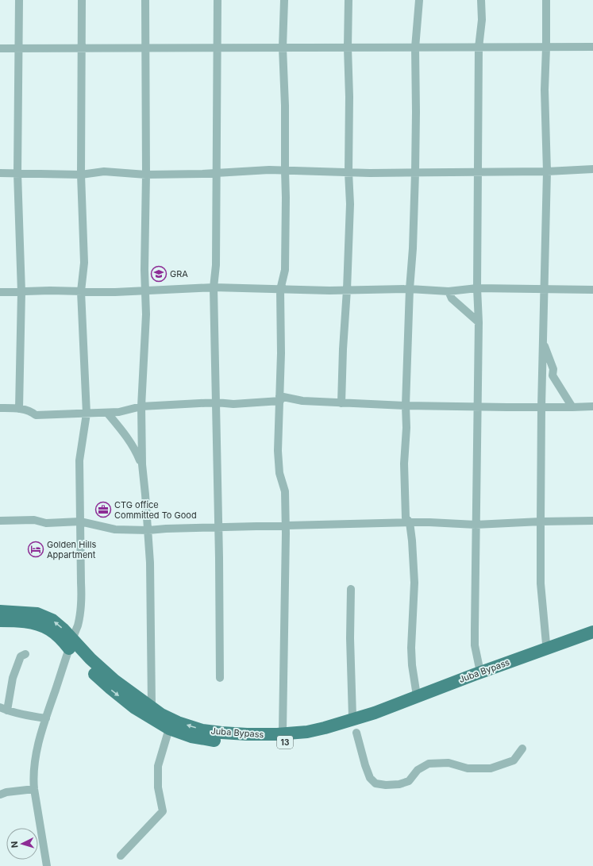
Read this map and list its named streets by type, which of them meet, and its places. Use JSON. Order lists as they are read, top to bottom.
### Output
{
  "streets": {
    "main road": ["Juba Bypass", "13"]
  },
  "places": {
    "school or university": ["GRA"],
    "office": ["CTG office Committed To Good"],
    "hotel": ["Golden Hills Appartment"]
  },
  "north": "left"
}
